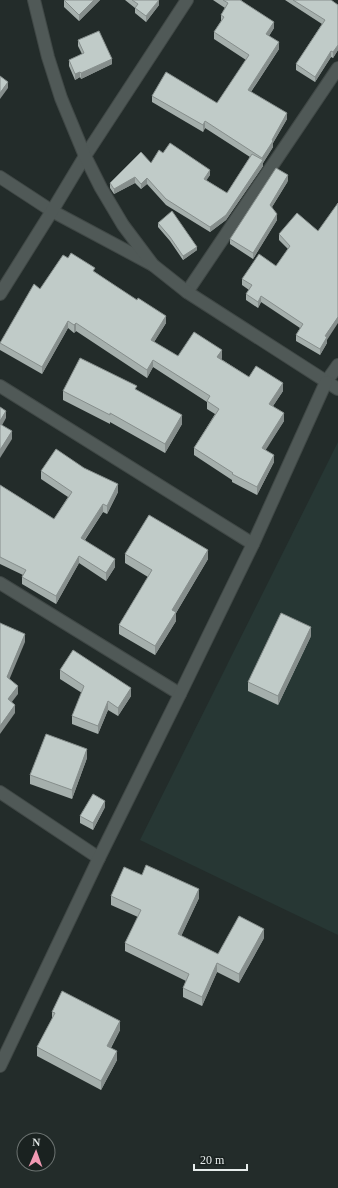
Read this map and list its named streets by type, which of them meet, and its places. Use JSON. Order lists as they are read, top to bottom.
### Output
{
  "scale_bar": "20 m",
  "north": "top"
}
